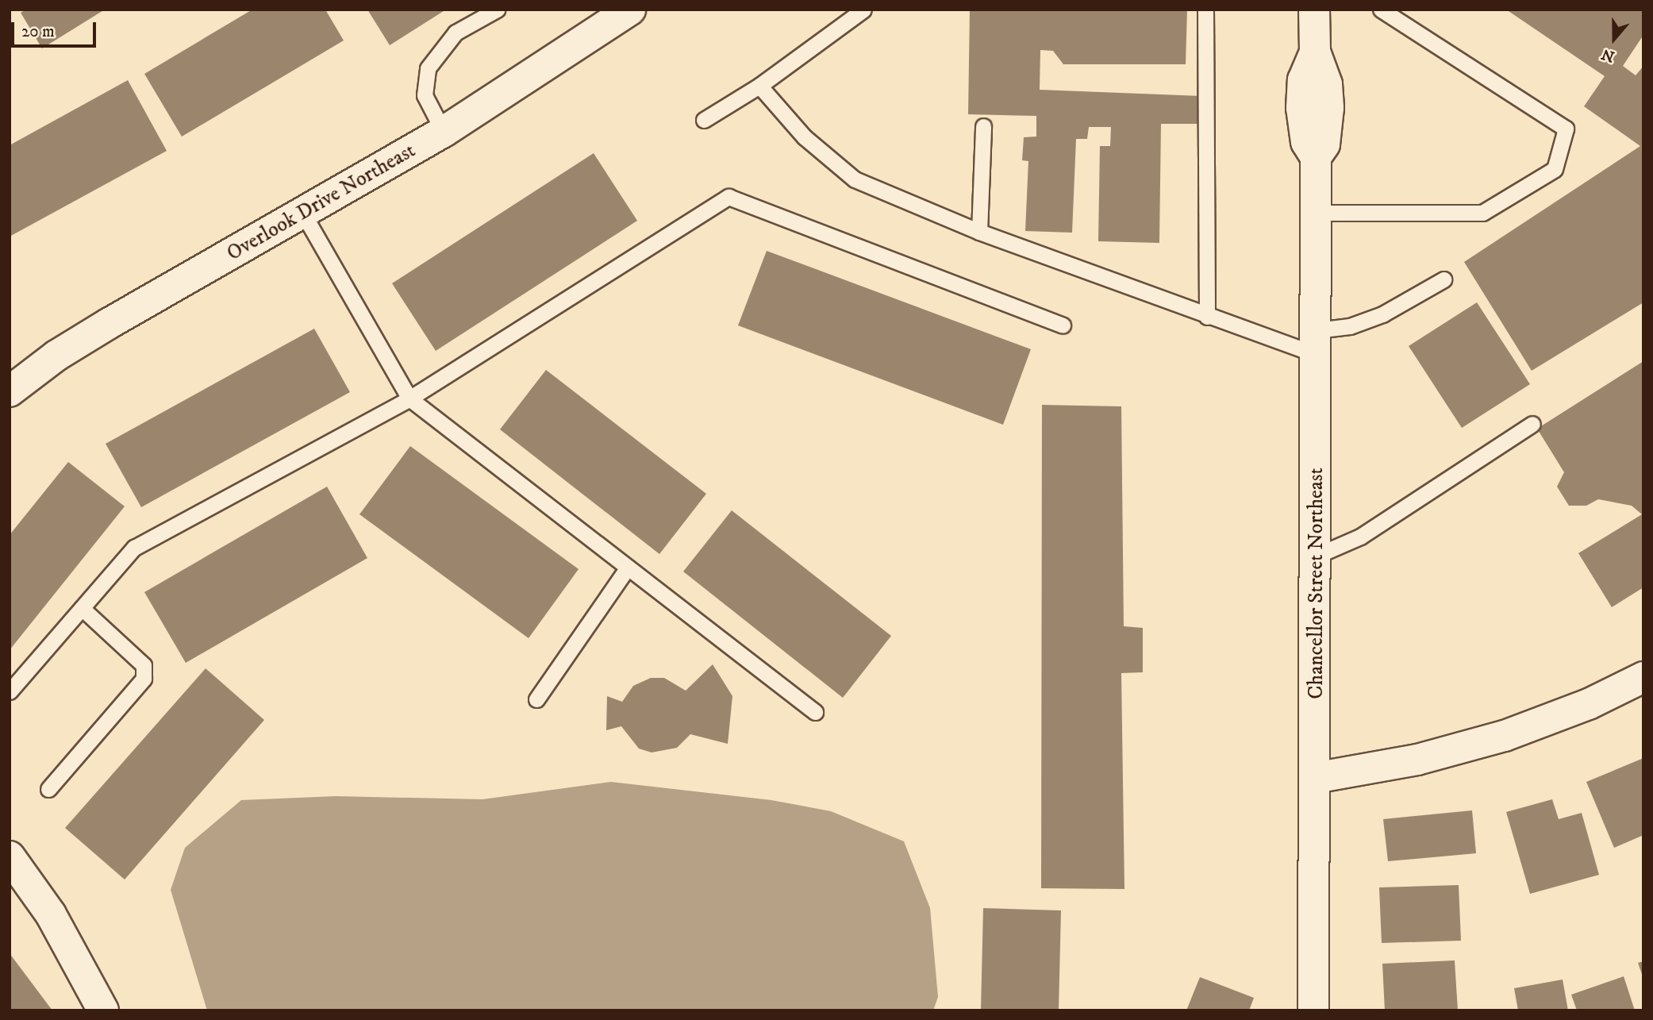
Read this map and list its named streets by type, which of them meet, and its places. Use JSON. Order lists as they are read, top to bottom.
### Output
{
  "streets": {
    "street": ["Overlook Drive Northeast", "Chancellor Street Northeast"]
  },
  "scale_bar": "20 m",
  "north": "bottom"
}
